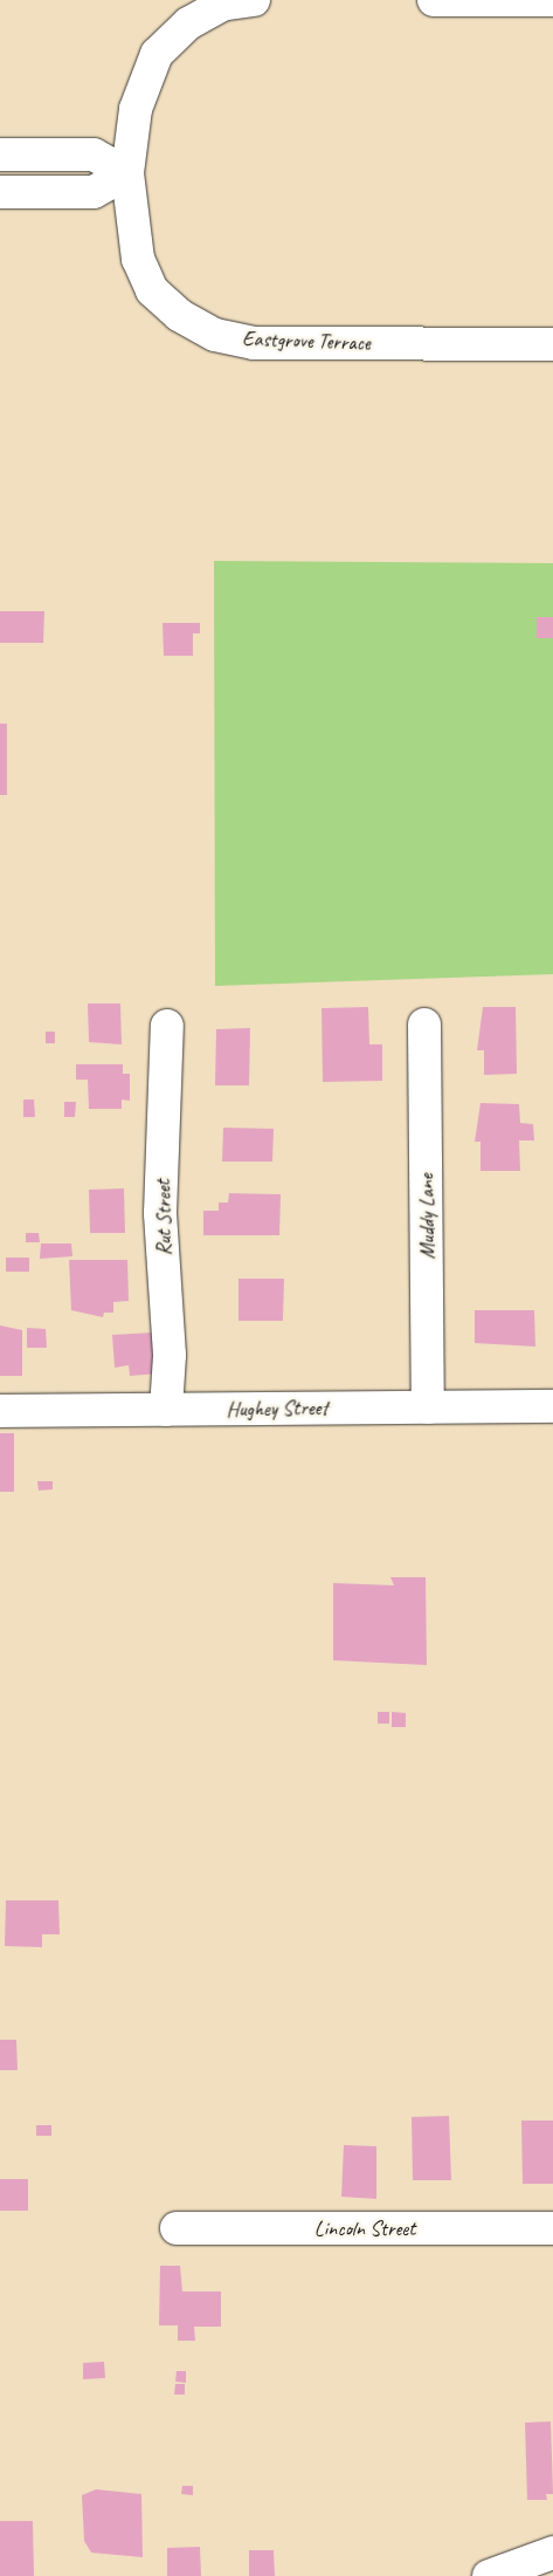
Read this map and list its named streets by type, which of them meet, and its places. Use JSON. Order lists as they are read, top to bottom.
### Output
{
  "streets": {
    "street": [
      "Eastgrove Terrace",
      "Muddy Lane",
      "Rut Street",
      "Hughey Street",
      "Lincoln Street"
    ]
  },
  "crossings": [
    ["Muddy Lane", "Hughey Street"],
    ["Rut Street", "Hughey Street"]
  ]
}
